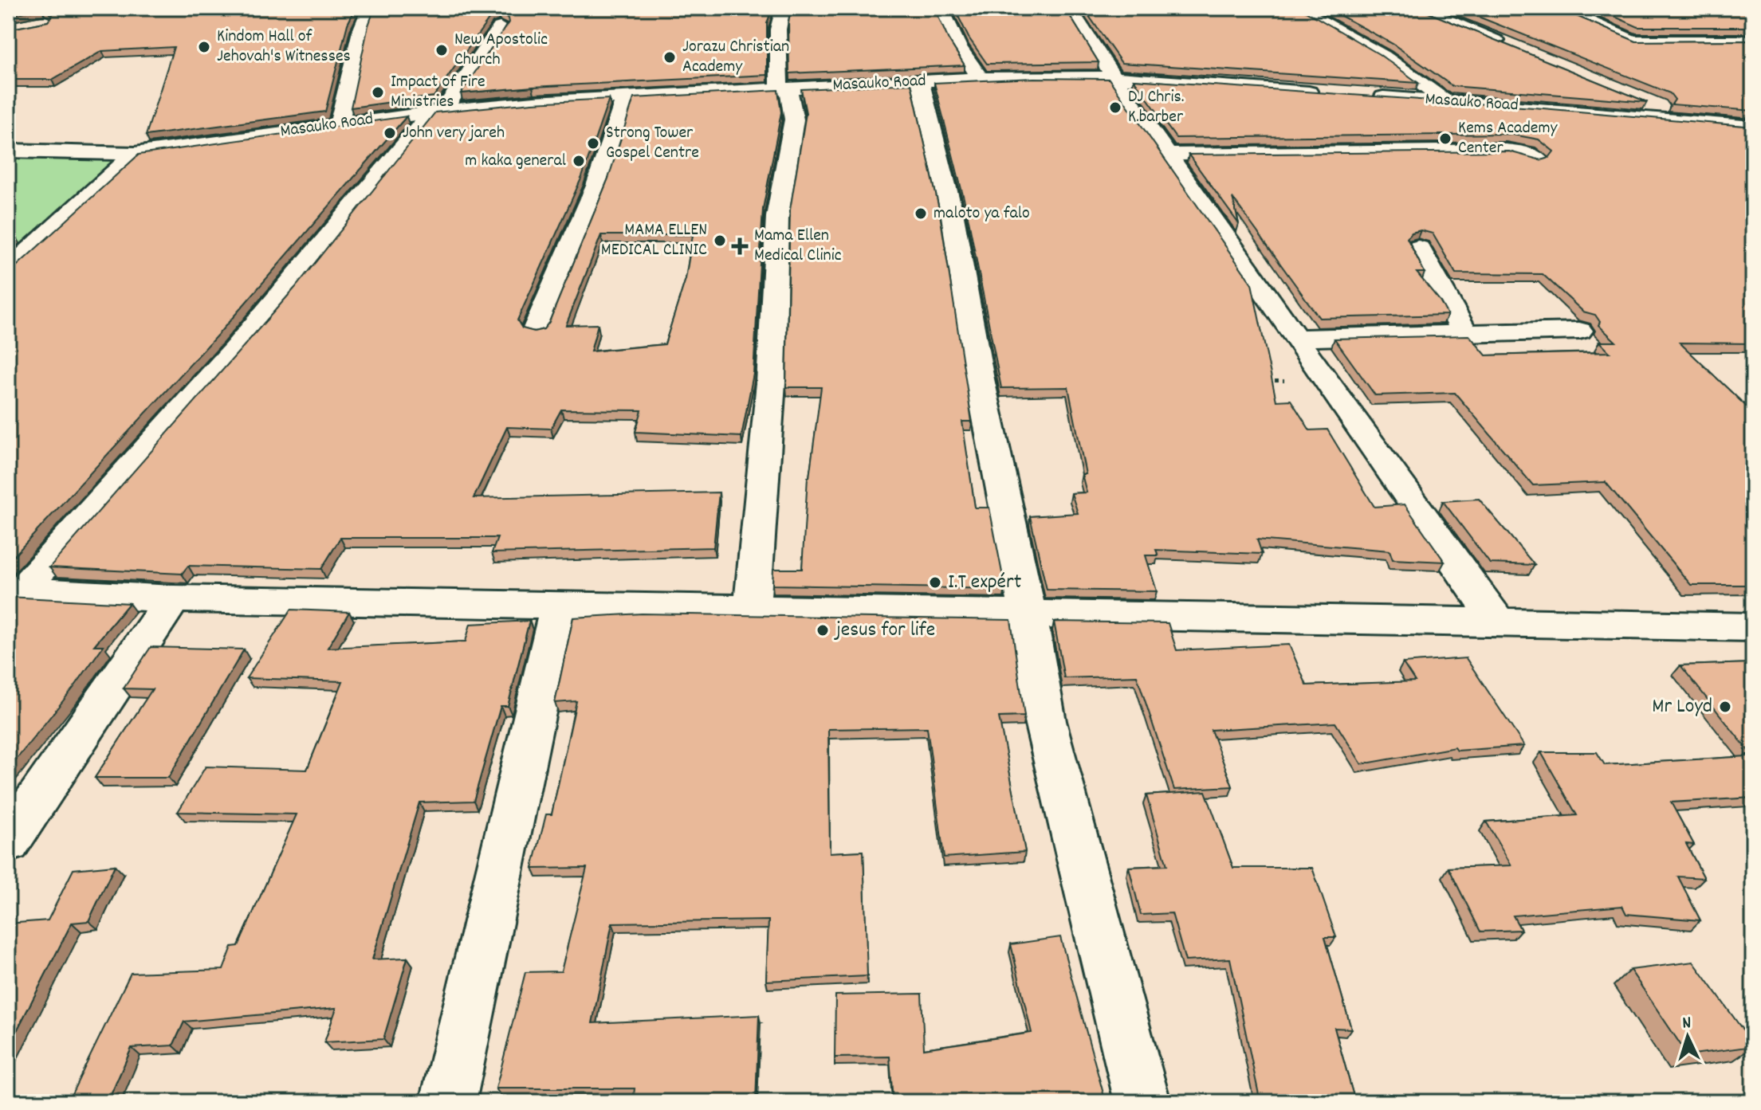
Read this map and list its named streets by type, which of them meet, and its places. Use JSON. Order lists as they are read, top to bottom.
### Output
{
  "streets": {
    "street": ["Masauko Road"]
  },
  "places": {
    "other": [
      "Kindom Hall of Jehovah's Witnesses",
      "New Apostolic Church",
      "Jorazu Christian Academy",
      "Impact of Fire Ministries",
      "DJ Chris. K.barber",
      "John very jareh",
      "Kems Academy Center",
      "Strong Tower Gospel Centre",
      "m kaka general",
      "maloto ya falo",
      "MAMA ELLEN MEDICAL CLINIC",
      "I.T expért",
      "jesus for life",
      "Mr Loyd"
    ],
    "health": ["Mama Ellen Medical Clinic"]
  },
  "north": "top"
}
